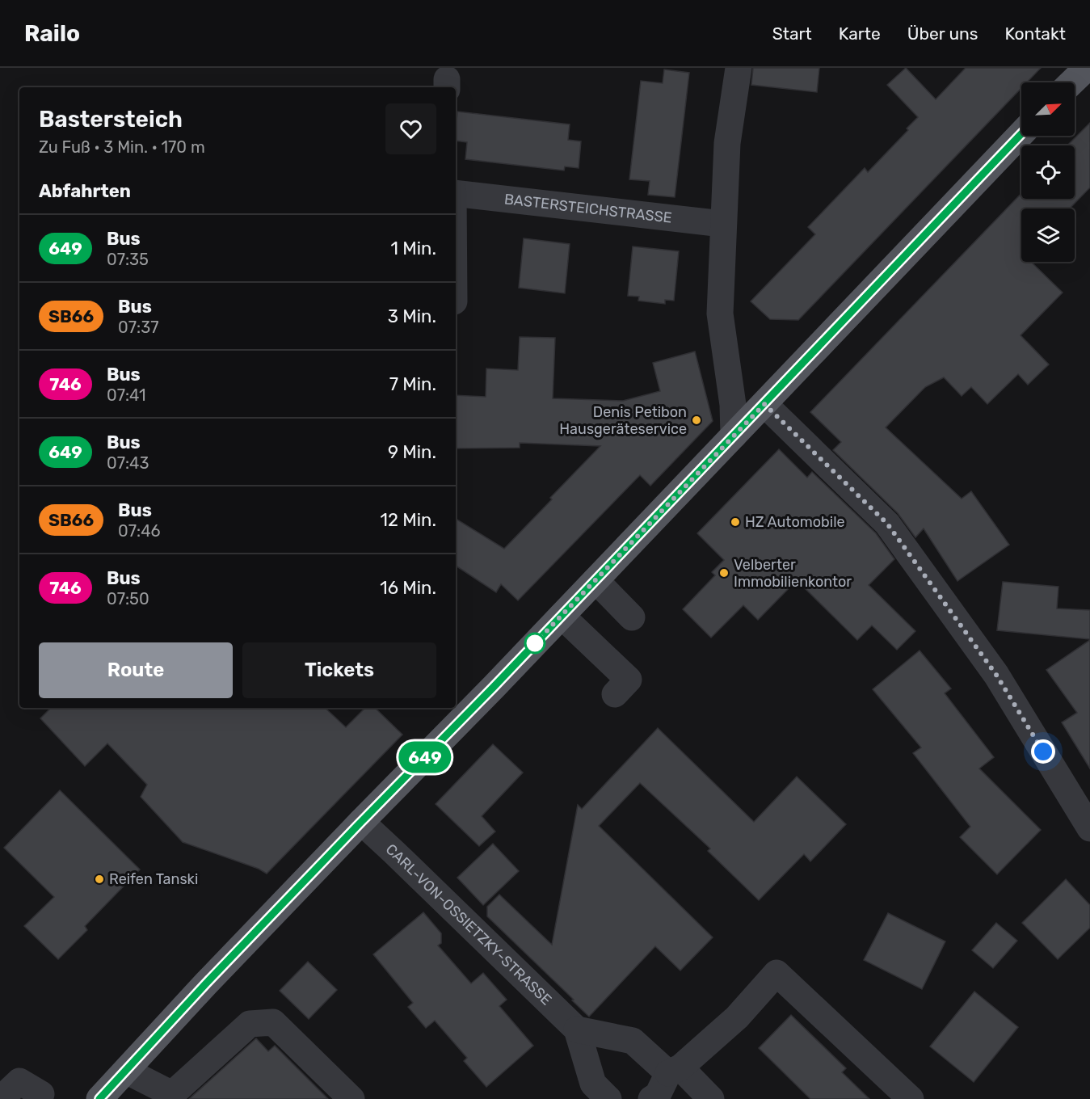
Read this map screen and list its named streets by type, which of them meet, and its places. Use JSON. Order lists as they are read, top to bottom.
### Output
{
  "streets": {
    "street": ["BASTERSTEICHSTRASSE", "CARL-VON-OSSIETZKY-STRASSE"]
  },
  "places": [
    "Denis Petibon Hausgeräteservice",
    "HZ Automobile",
    "Velberter Immobilienkontor",
    "Reifen Tanski"
  ],
  "lines": ["bus line 649"],
  "north": "top right",
  "page": {
    "header": "Railo",
    "nav": [
      "Start",
      "Karte",
      "Über uns",
      "Kontakt"
    ],
    "on_map": "649",
    "heading": [
      ["Bastersteich", "Zu Fuß · 3 Min. · 170 m"],
      "Abfahrten"
    ],
    "list": [
      {
        "mark": "649",
        "name": "Bus",
        "note": "07:35",
        "value": "1 Min."
      },
      {
        "mark": "SB66",
        "name": "Bus",
        "note": "07:37",
        "value": "3 Min."
      },
      {
        "mark": "746",
        "name": "Bus",
        "note": "07:41",
        "value": "7 Min."
      },
      {
        "mark": "649",
        "name": "Bus",
        "note": "07:43",
        "value": "9 Min."
      },
      {
        "mark": "SB66",
        "name": "Bus",
        "note": "07:46",
        "value": "12 Min."
      },
      {
        "mark": "746",
        "name": "Bus",
        "note": "07:50",
        "value": "16 Min."
      }
    ],
    "buttons": ["Route", "Tickets"]
  }
}
